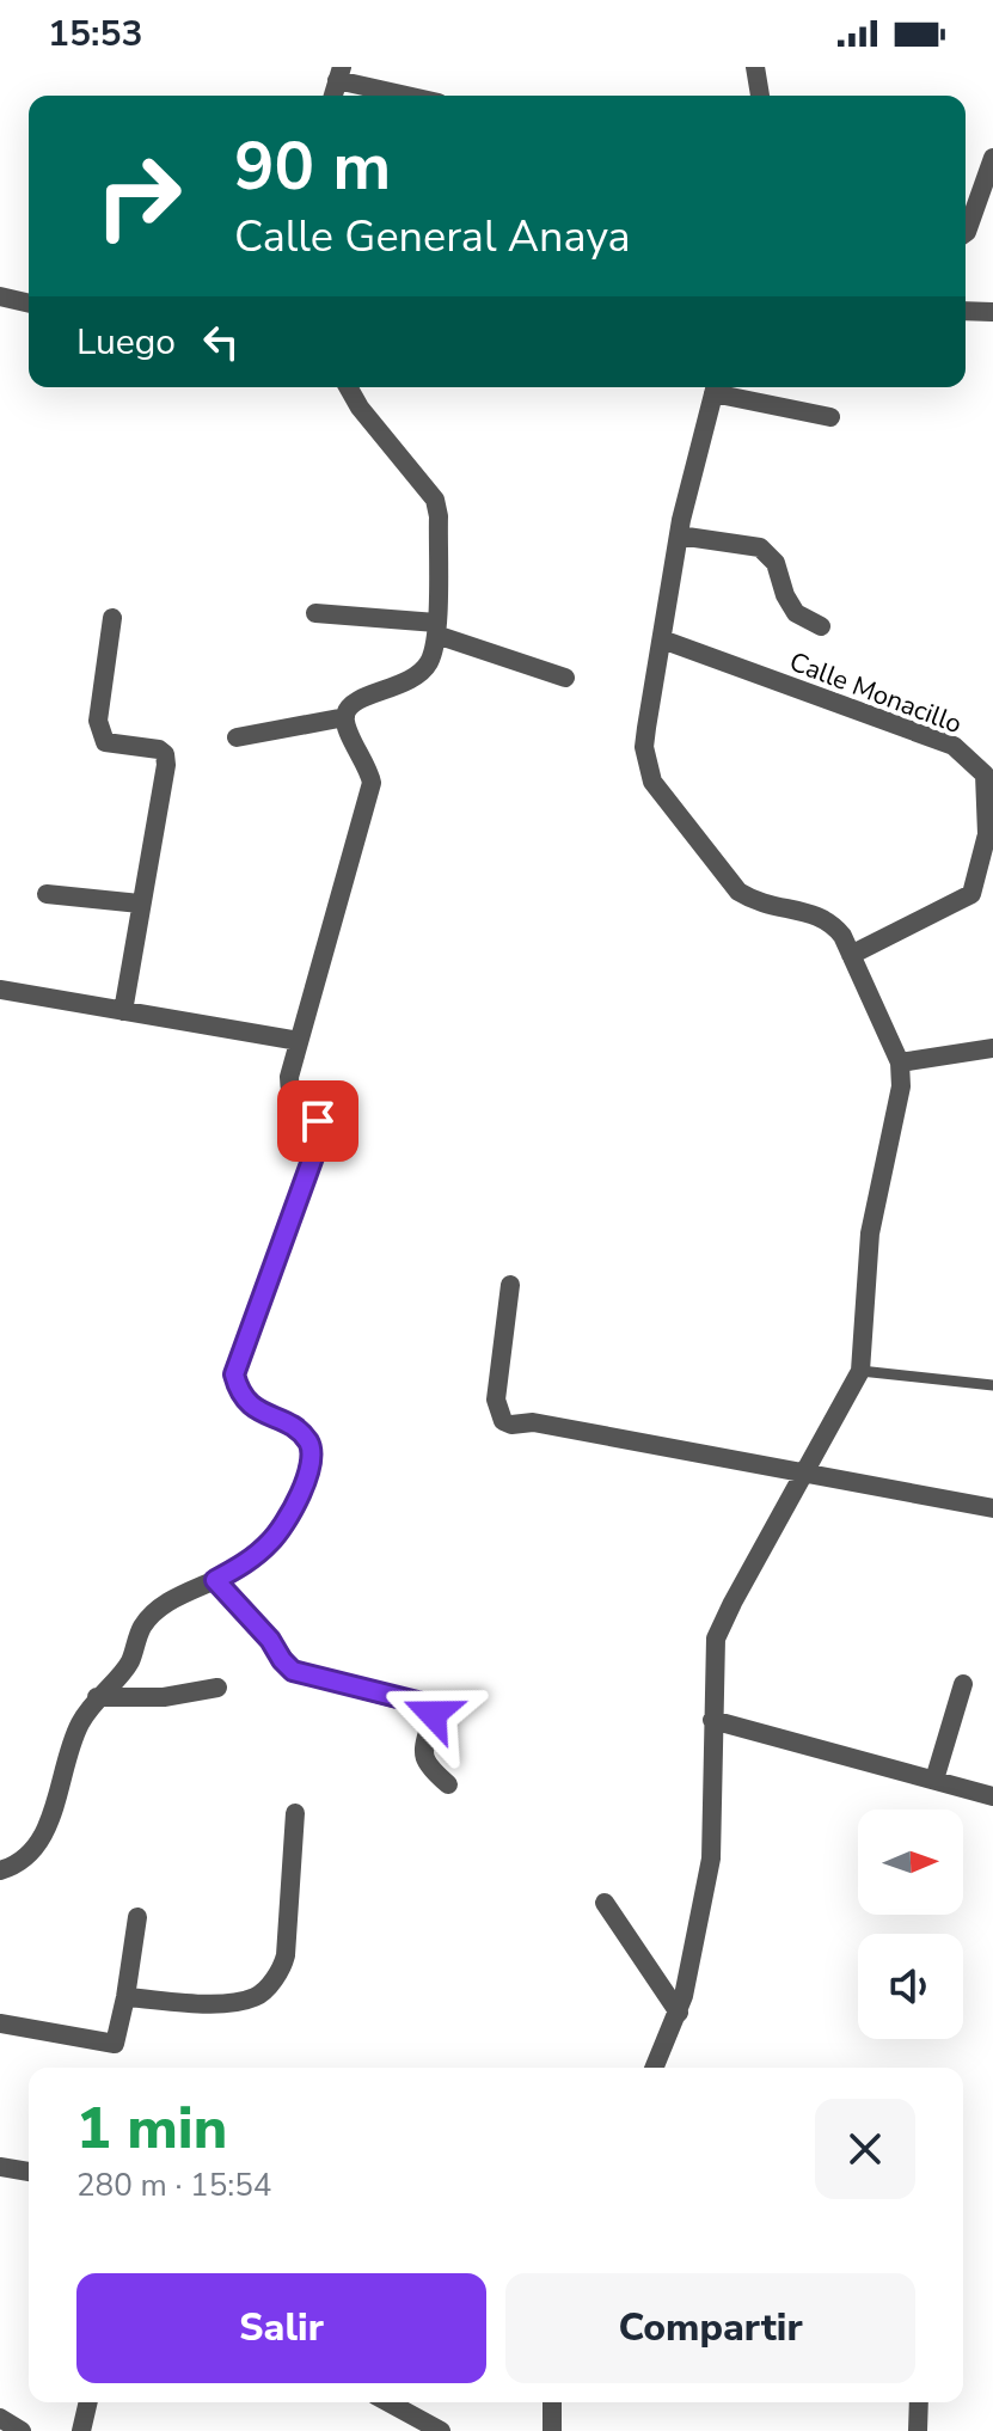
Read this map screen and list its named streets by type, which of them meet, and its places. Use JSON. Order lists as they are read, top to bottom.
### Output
{
  "streets": {
    "street": ["Calle Monacillo"]
  },
  "north": "right",
  "page": {
    "status": "15:53",
    "turn": ["90 m", "Calle General Anaya"],
    "then": "Luego",
    "heading": ["1 min", "280 m · 15:54"],
    "buttons": ["Salir", "Compartir"]
  }
}
